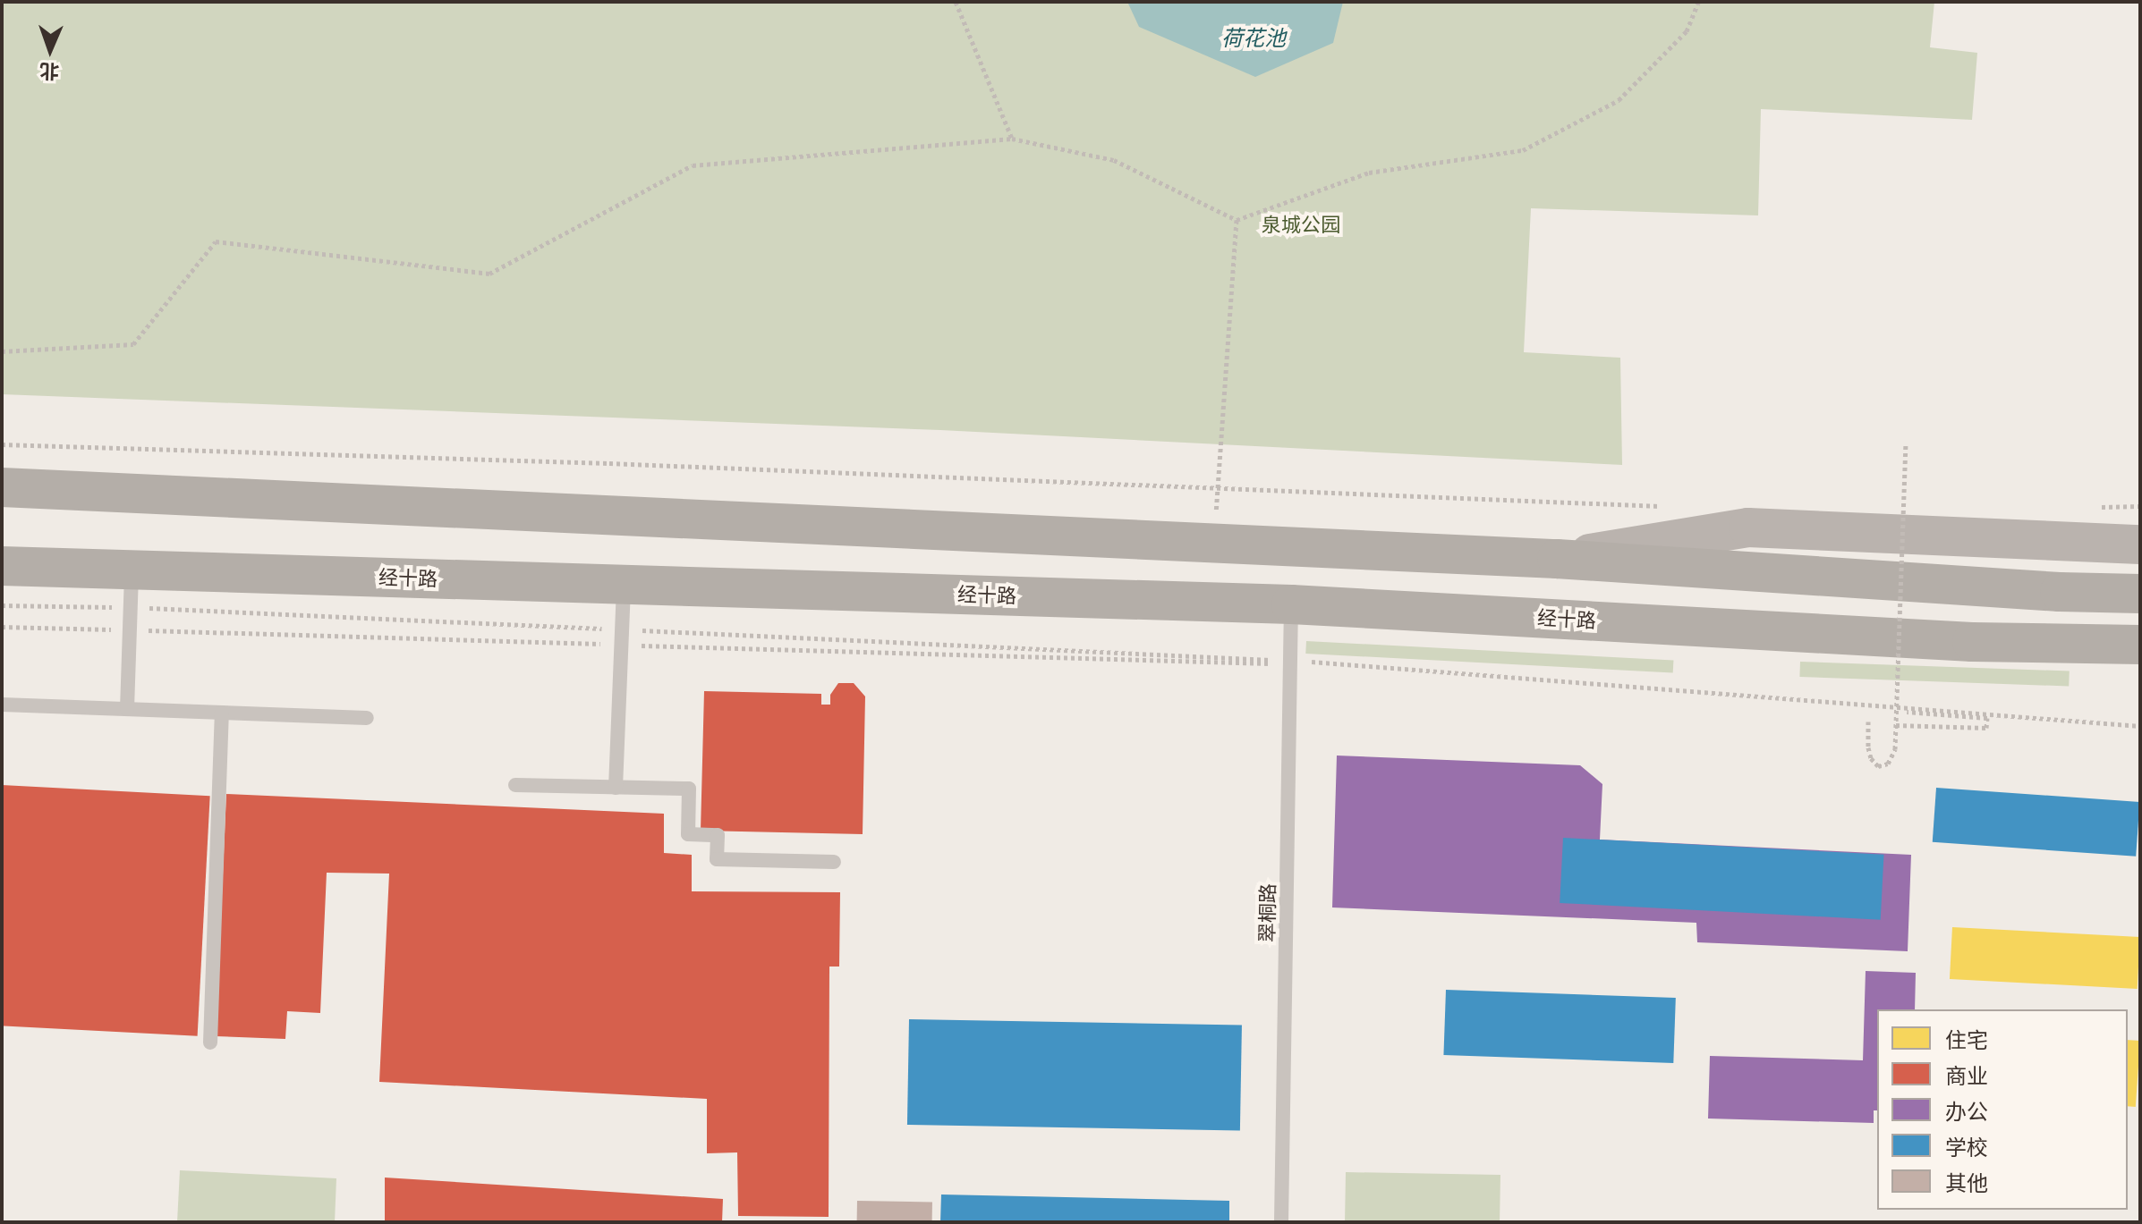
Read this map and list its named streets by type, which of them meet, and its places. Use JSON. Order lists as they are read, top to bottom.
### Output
{
  "streets": {
    "highway": ["经十路"],
    "lane": ["翠桐路"]
  },
  "crossings": [
    ["经十路", "翠桐路"]
  ],
  "water": ["荷花池"],
  "parks": ["泉城公园"],
  "legend": [
    "住宅",
    "商业",
    "办公",
    "学校",
    "其他"
  ],
  "north": "bottom"
}
